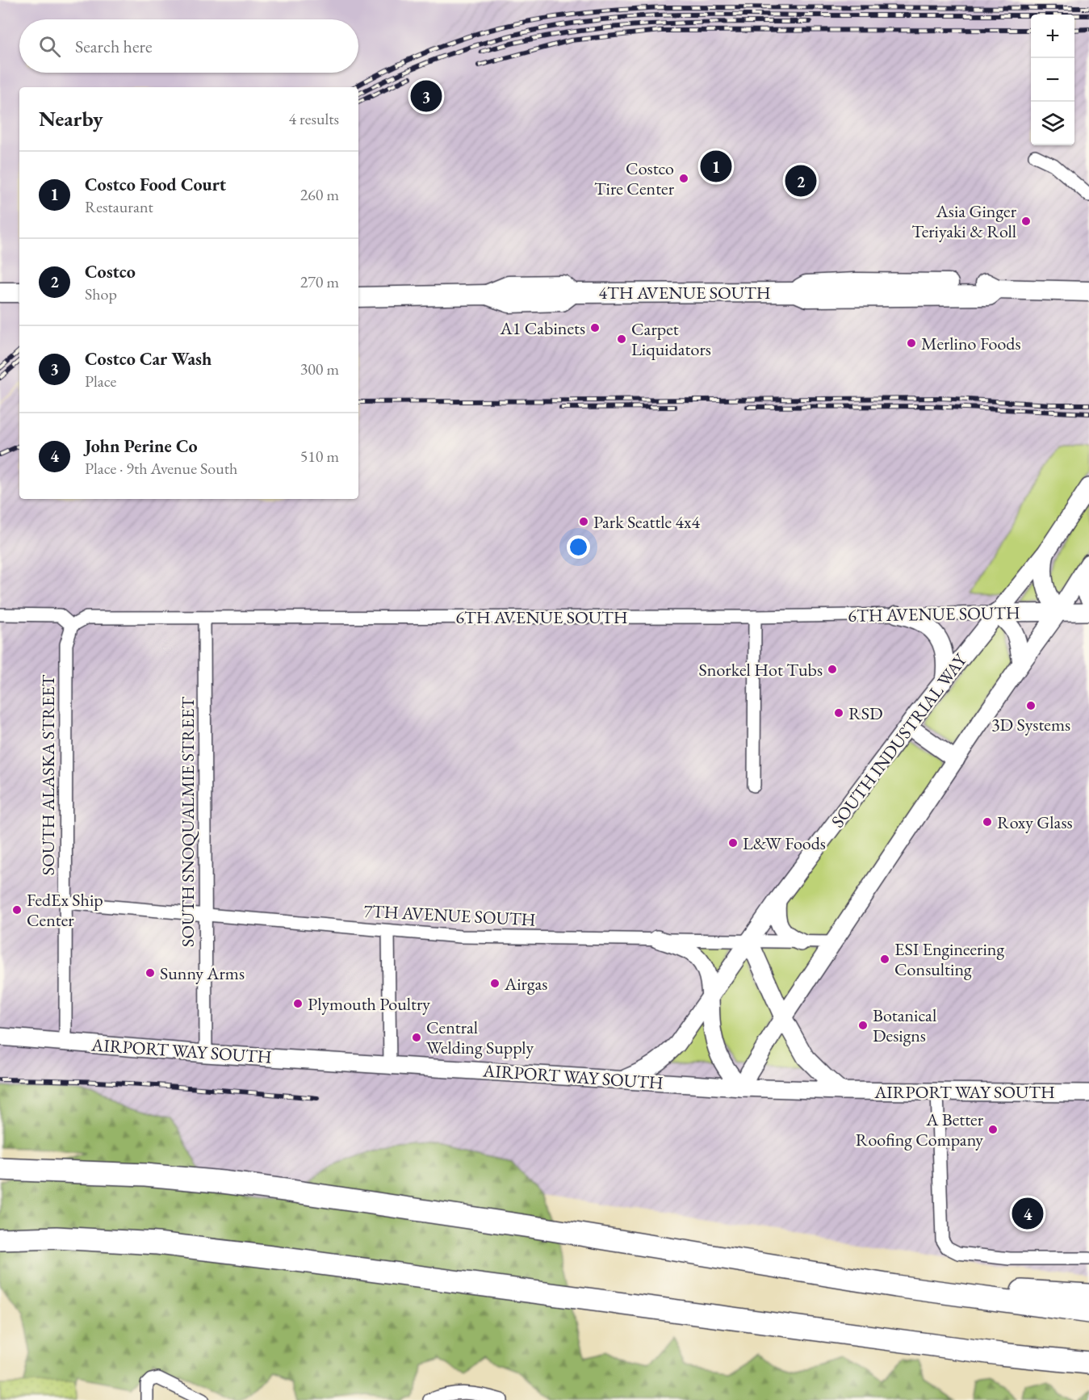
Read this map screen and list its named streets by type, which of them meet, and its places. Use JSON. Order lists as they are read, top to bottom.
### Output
{
  "streets": {
    "main road": ["4TH AVENUE SOUTH"],
    "street": [
      "6TH AVENUE SOUTH",
      "SOUTH INDUSTRIAL WAY",
      "SOUTH ALASKA STREET",
      "SOUTH SNOQUALMIE STREET",
      "7TH AVENUE SOUTH",
      "AIRPORT WAY SOUTH"
    ]
  },
  "crossings": [
    ["6TH AVENUE SOUTH", "SOUTH INDUSTRIAL WAY"],
    ["6TH AVENUE SOUTH", "SOUTH ALASKA STREET"],
    ["6TH AVENUE SOUTH", "SOUTH SNOQUALMIE STREET"],
    ["SOUTH INDUSTRIAL WAY", "7TH AVENUE SOUTH"],
    ["SOUTH INDUSTRIAL WAY", "AIRPORT WAY SOUTH"],
    ["SOUTH ALASKA STREET", "7TH AVENUE SOUTH"],
    ["SOUTH ALASKA STREET", "AIRPORT WAY SOUTH"],
    ["SOUTH SNOQUALMIE STREET", "7TH AVENUE SOUTH"],
    ["SOUTH SNOQUALMIE STREET", "AIRPORT WAY SOUTH"]
  ],
  "places": [
    "Costco Tire Center",
    "Asia Ginger Teriyaki & Roll",
    "A1 Cabinets",
    "Carpet Liquidators",
    "Merlino Foods",
    "Park Seattle 4x4",
    "Snorkel Hot Tubs",
    "3D Systems",
    "RSD",
    "Roxy Glass",
    "L&W Foods",
    "FedEx Ship Center",
    "ESI Engineering Consulting",
    "Sunny Arms",
    "Airgas",
    "Plymouth Poultry",
    "Botanical Designs",
    "Central Welding Supply",
    "A Better Roofing Company"
  ],
  "page": {
    "map_buttons": ["+", "−"],
    "search": "Search here",
    "pins": [
      "3",
      "1",
      "2",
      "4"
    ],
    "heading": ["Nearby", "4 results"],
    "list": [
      {
        "mark": "1",
        "name": "Costco Food Court",
        "note": "Restaurant",
        "value": "260 m"
      },
      {
        "mark": "2",
        "name": "Costco",
        "note": "Shop",
        "value": "270 m"
      },
      {
        "mark": "3",
        "name": "Costco Car Wash",
        "note": "Place",
        "value": "300 m"
      },
      {
        "mark": "4",
        "name": "John Perine Co",
        "note": "Place · 9th Avenue South",
        "value": "510 m"
      }
    ]
  }
}
